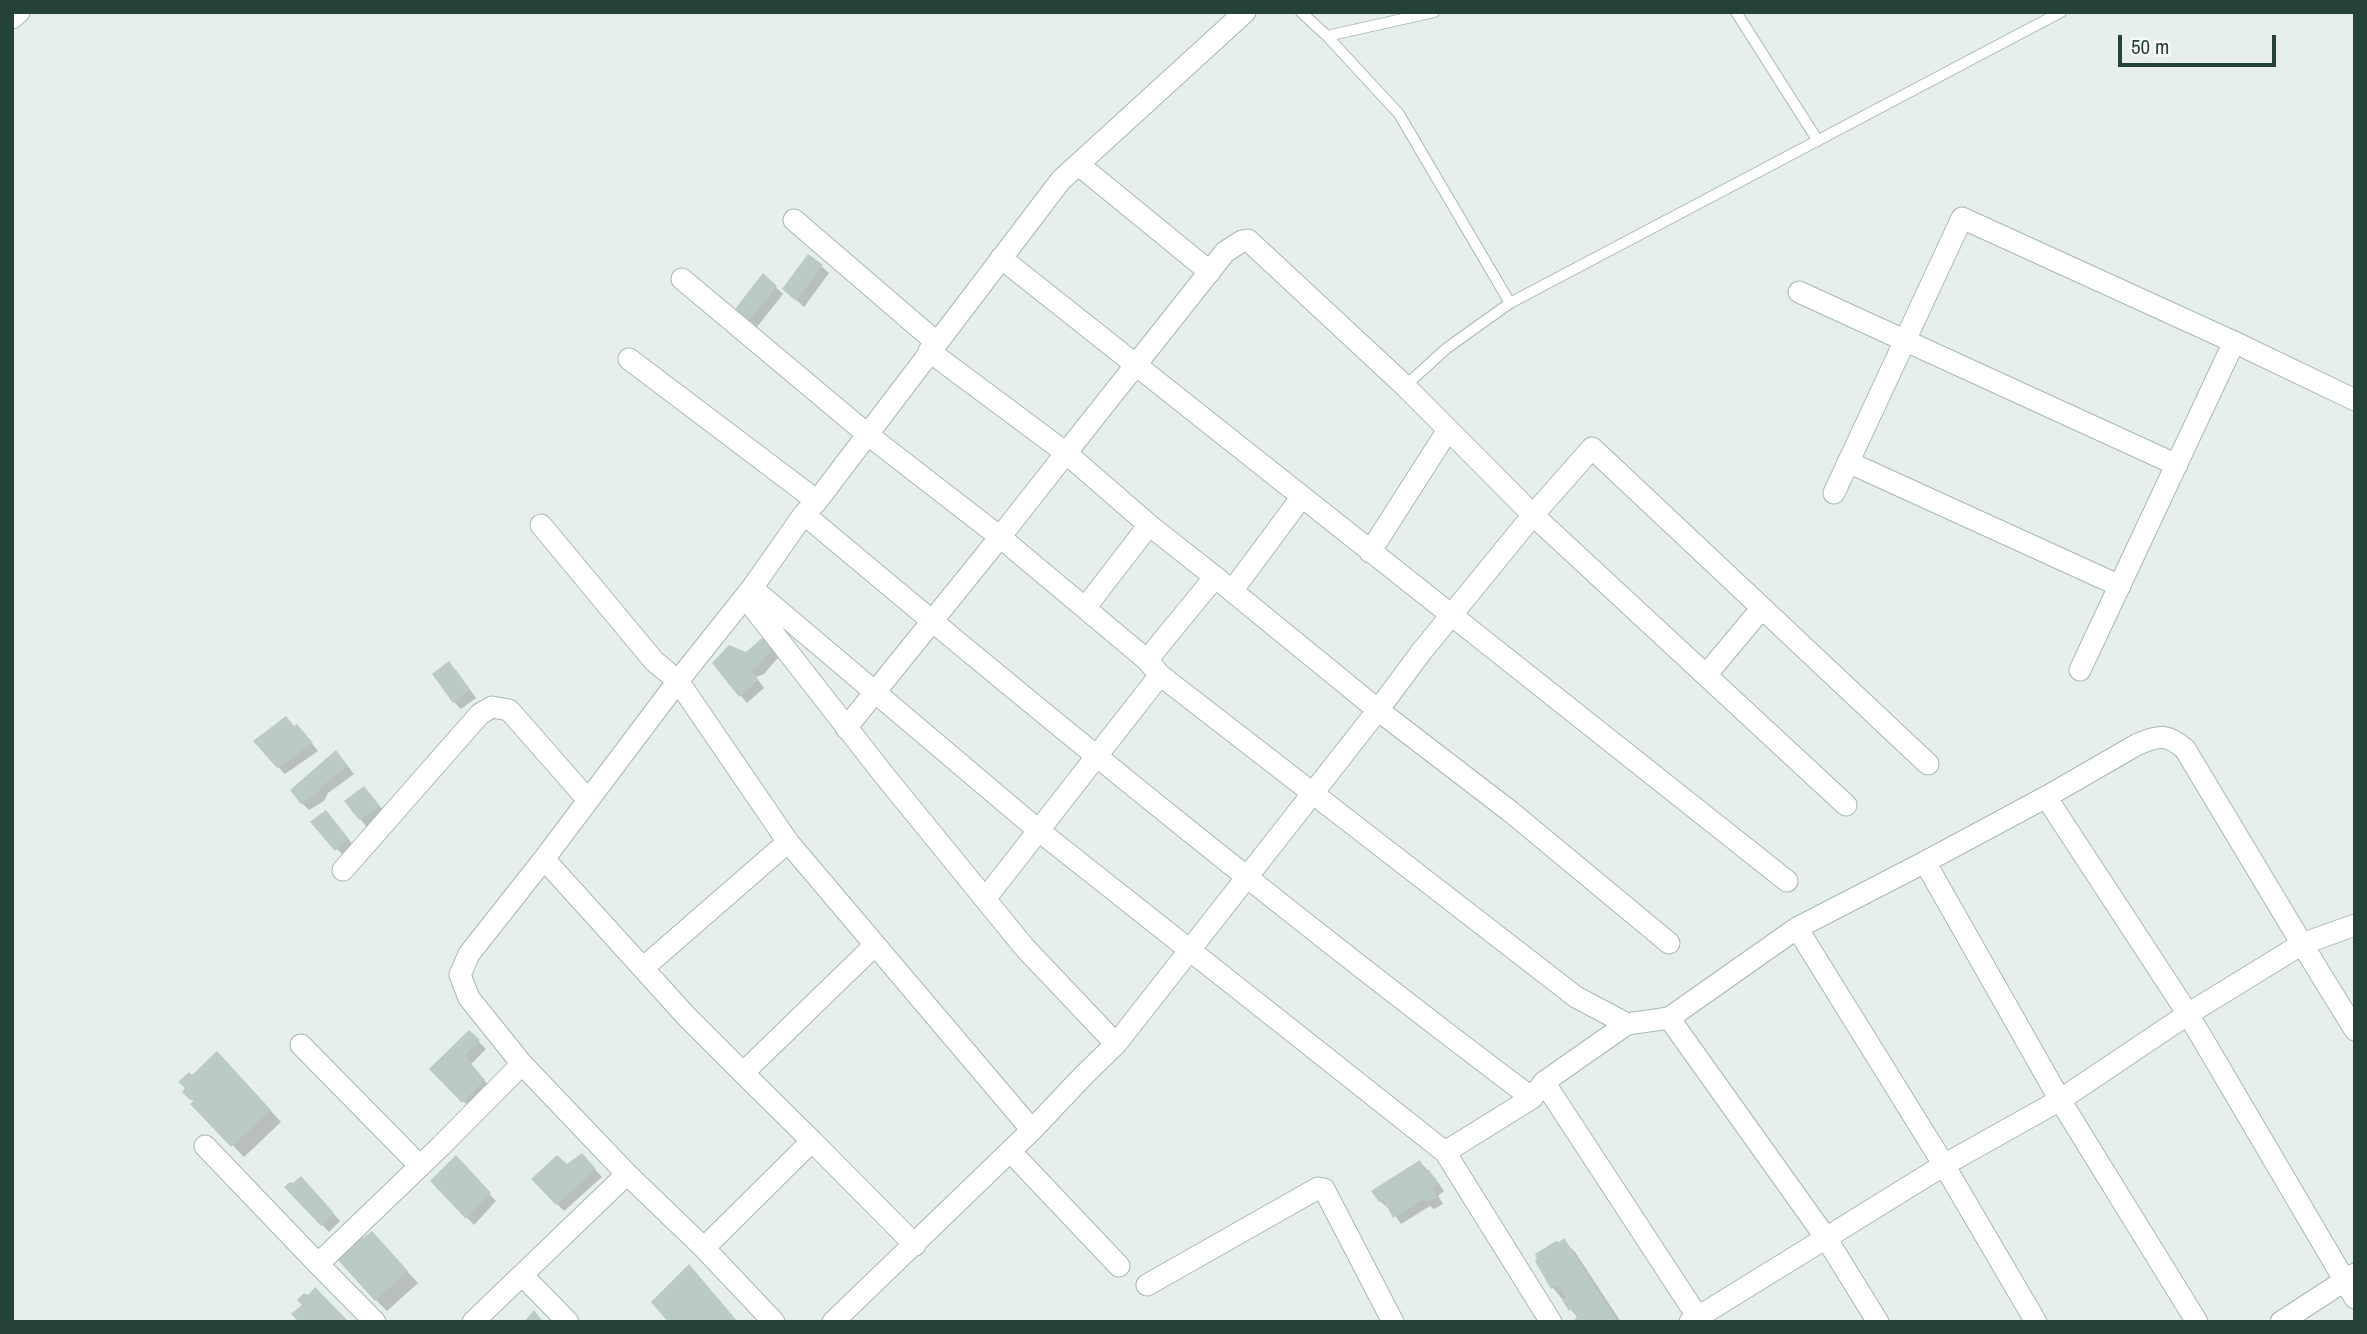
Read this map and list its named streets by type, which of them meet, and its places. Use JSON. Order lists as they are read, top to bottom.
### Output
{
  "scale_bar": "50 m"
}
